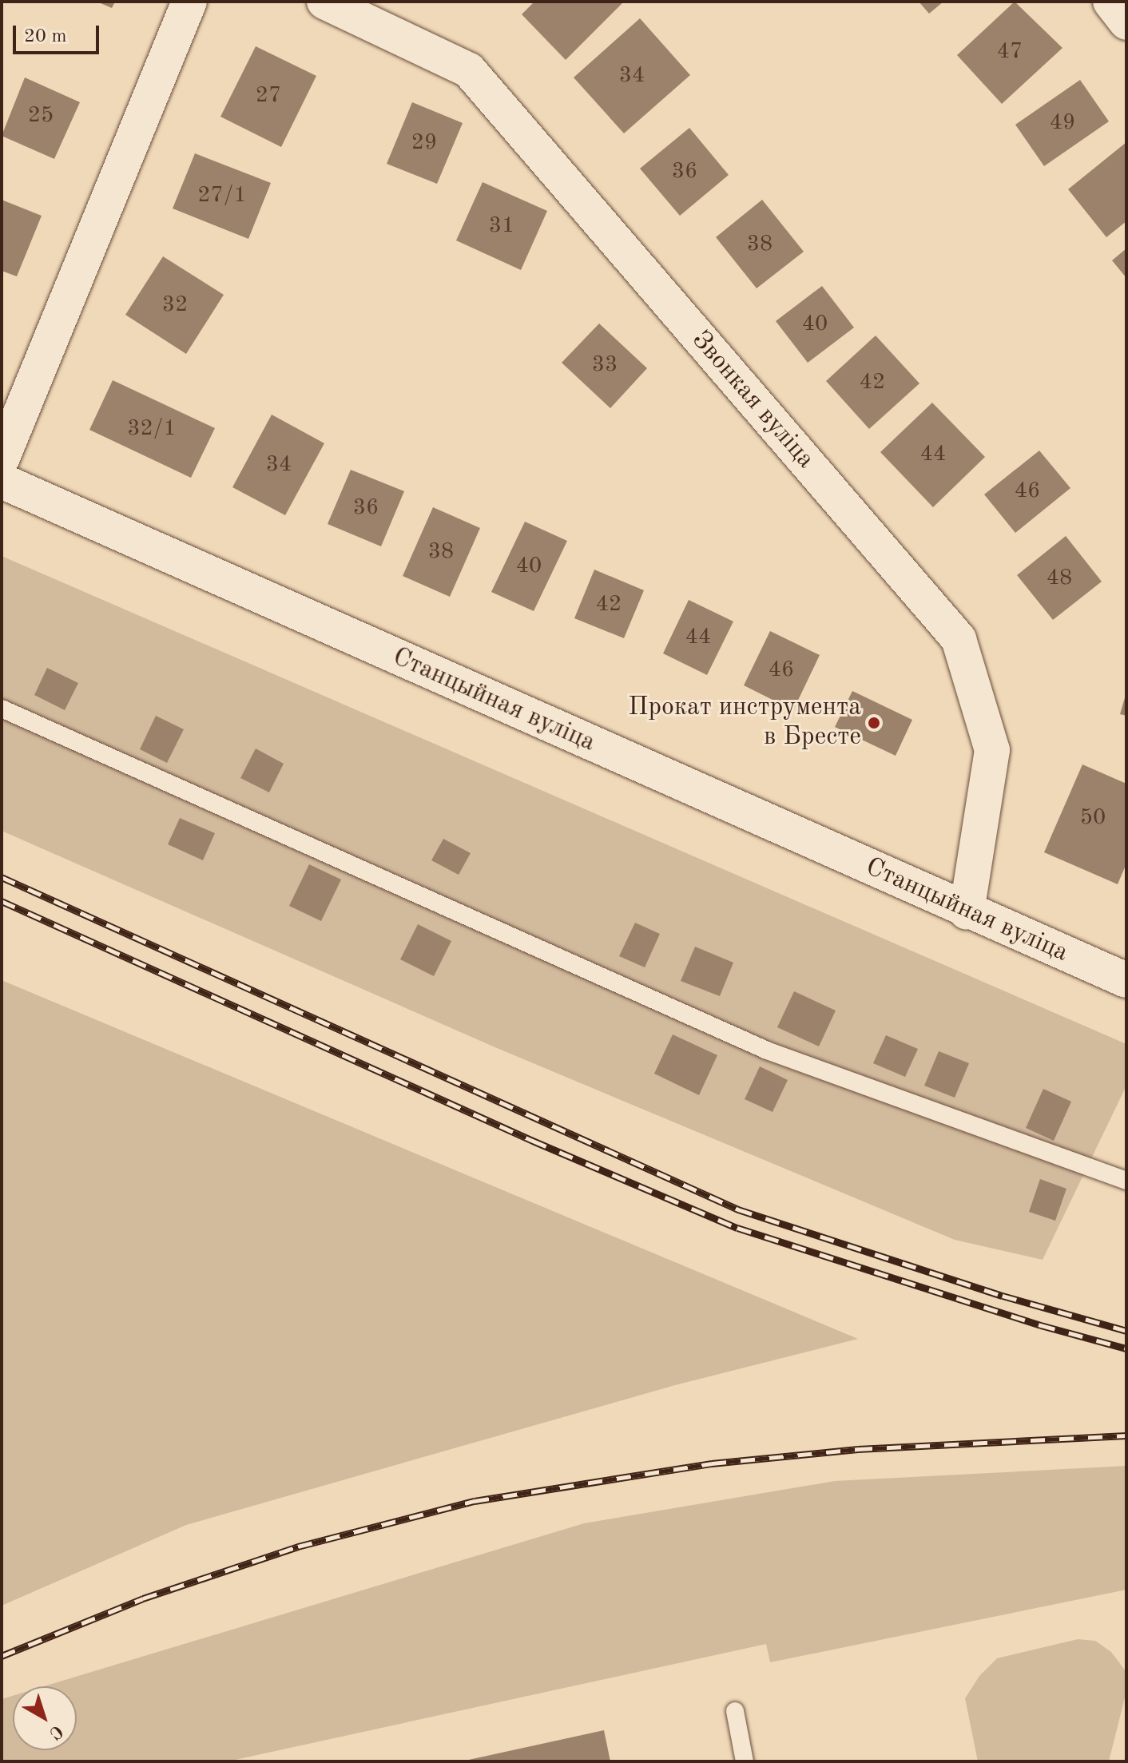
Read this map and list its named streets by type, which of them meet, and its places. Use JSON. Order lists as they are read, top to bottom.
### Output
{
  "streets": {
    "street": ["Звонкая вуліца", "Станцыйная вуліца"]
  },
  "crossings": [
    ["Звонкая вуліца", "Станцыйная вуліца"]
  ],
  "places": ["Прокат инструмента в Бресте"],
  "house_numbers": [
    "47",
    "34",
    "27",
    "25",
    "49",
    "29",
    "36",
    "27/1",
    "31",
    "38",
    "32",
    "40",
    "33",
    "42",
    "32/1",
    "44",
    "34",
    "46",
    "36",
    "38",
    "40",
    "48",
    "42",
    "44",
    "46",
    "50"
  ],
  "scale_bar": "20 m",
  "north": "bottom right"
}
